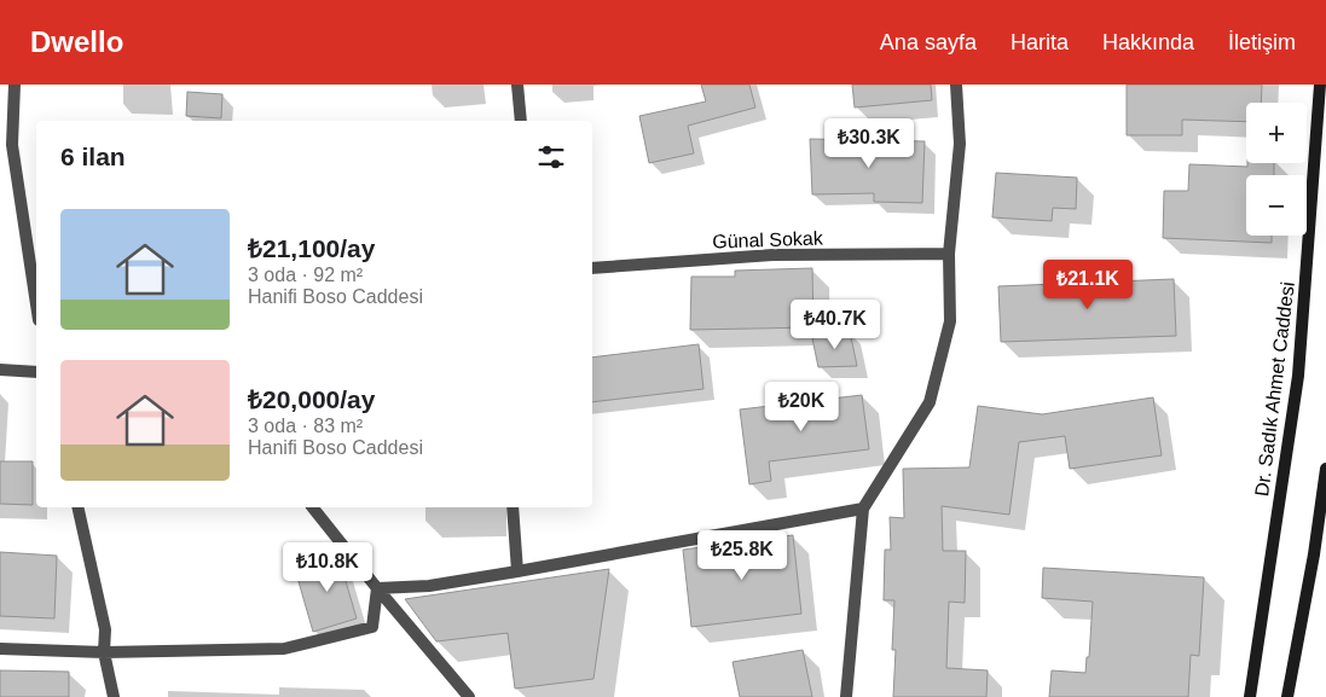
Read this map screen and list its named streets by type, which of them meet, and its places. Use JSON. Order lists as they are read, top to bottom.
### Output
{
  "streets": {
    "street": ["Günal Sokak", "Dr. Sadık Ahmet Caddesi"]
  },
  "page": {
    "header": "Dwello",
    "nav": [
      "Ana sayfa",
      "Harita",
      "Hakkında",
      "İletişim"
    ],
    "map_buttons": ["+", "−"],
    "price": [
      "₺30.3K",
      "₺21.1K",
      "₺40.7K",
      "₺20K",
      "₺25.8K",
      "₺10.8K"
    ],
    "heading": "6 ilan",
    "list": [
      {
        "name": "₺21,100/ay",
        "note": "3 oda · 92 m² · Hanifi Boso Caddesi"
      },
      {
        "name": "₺20,000/ay",
        "note": "3 oda · 83 m² · Hanifi Boso Caddesi"
      }
    ]
  }
}
